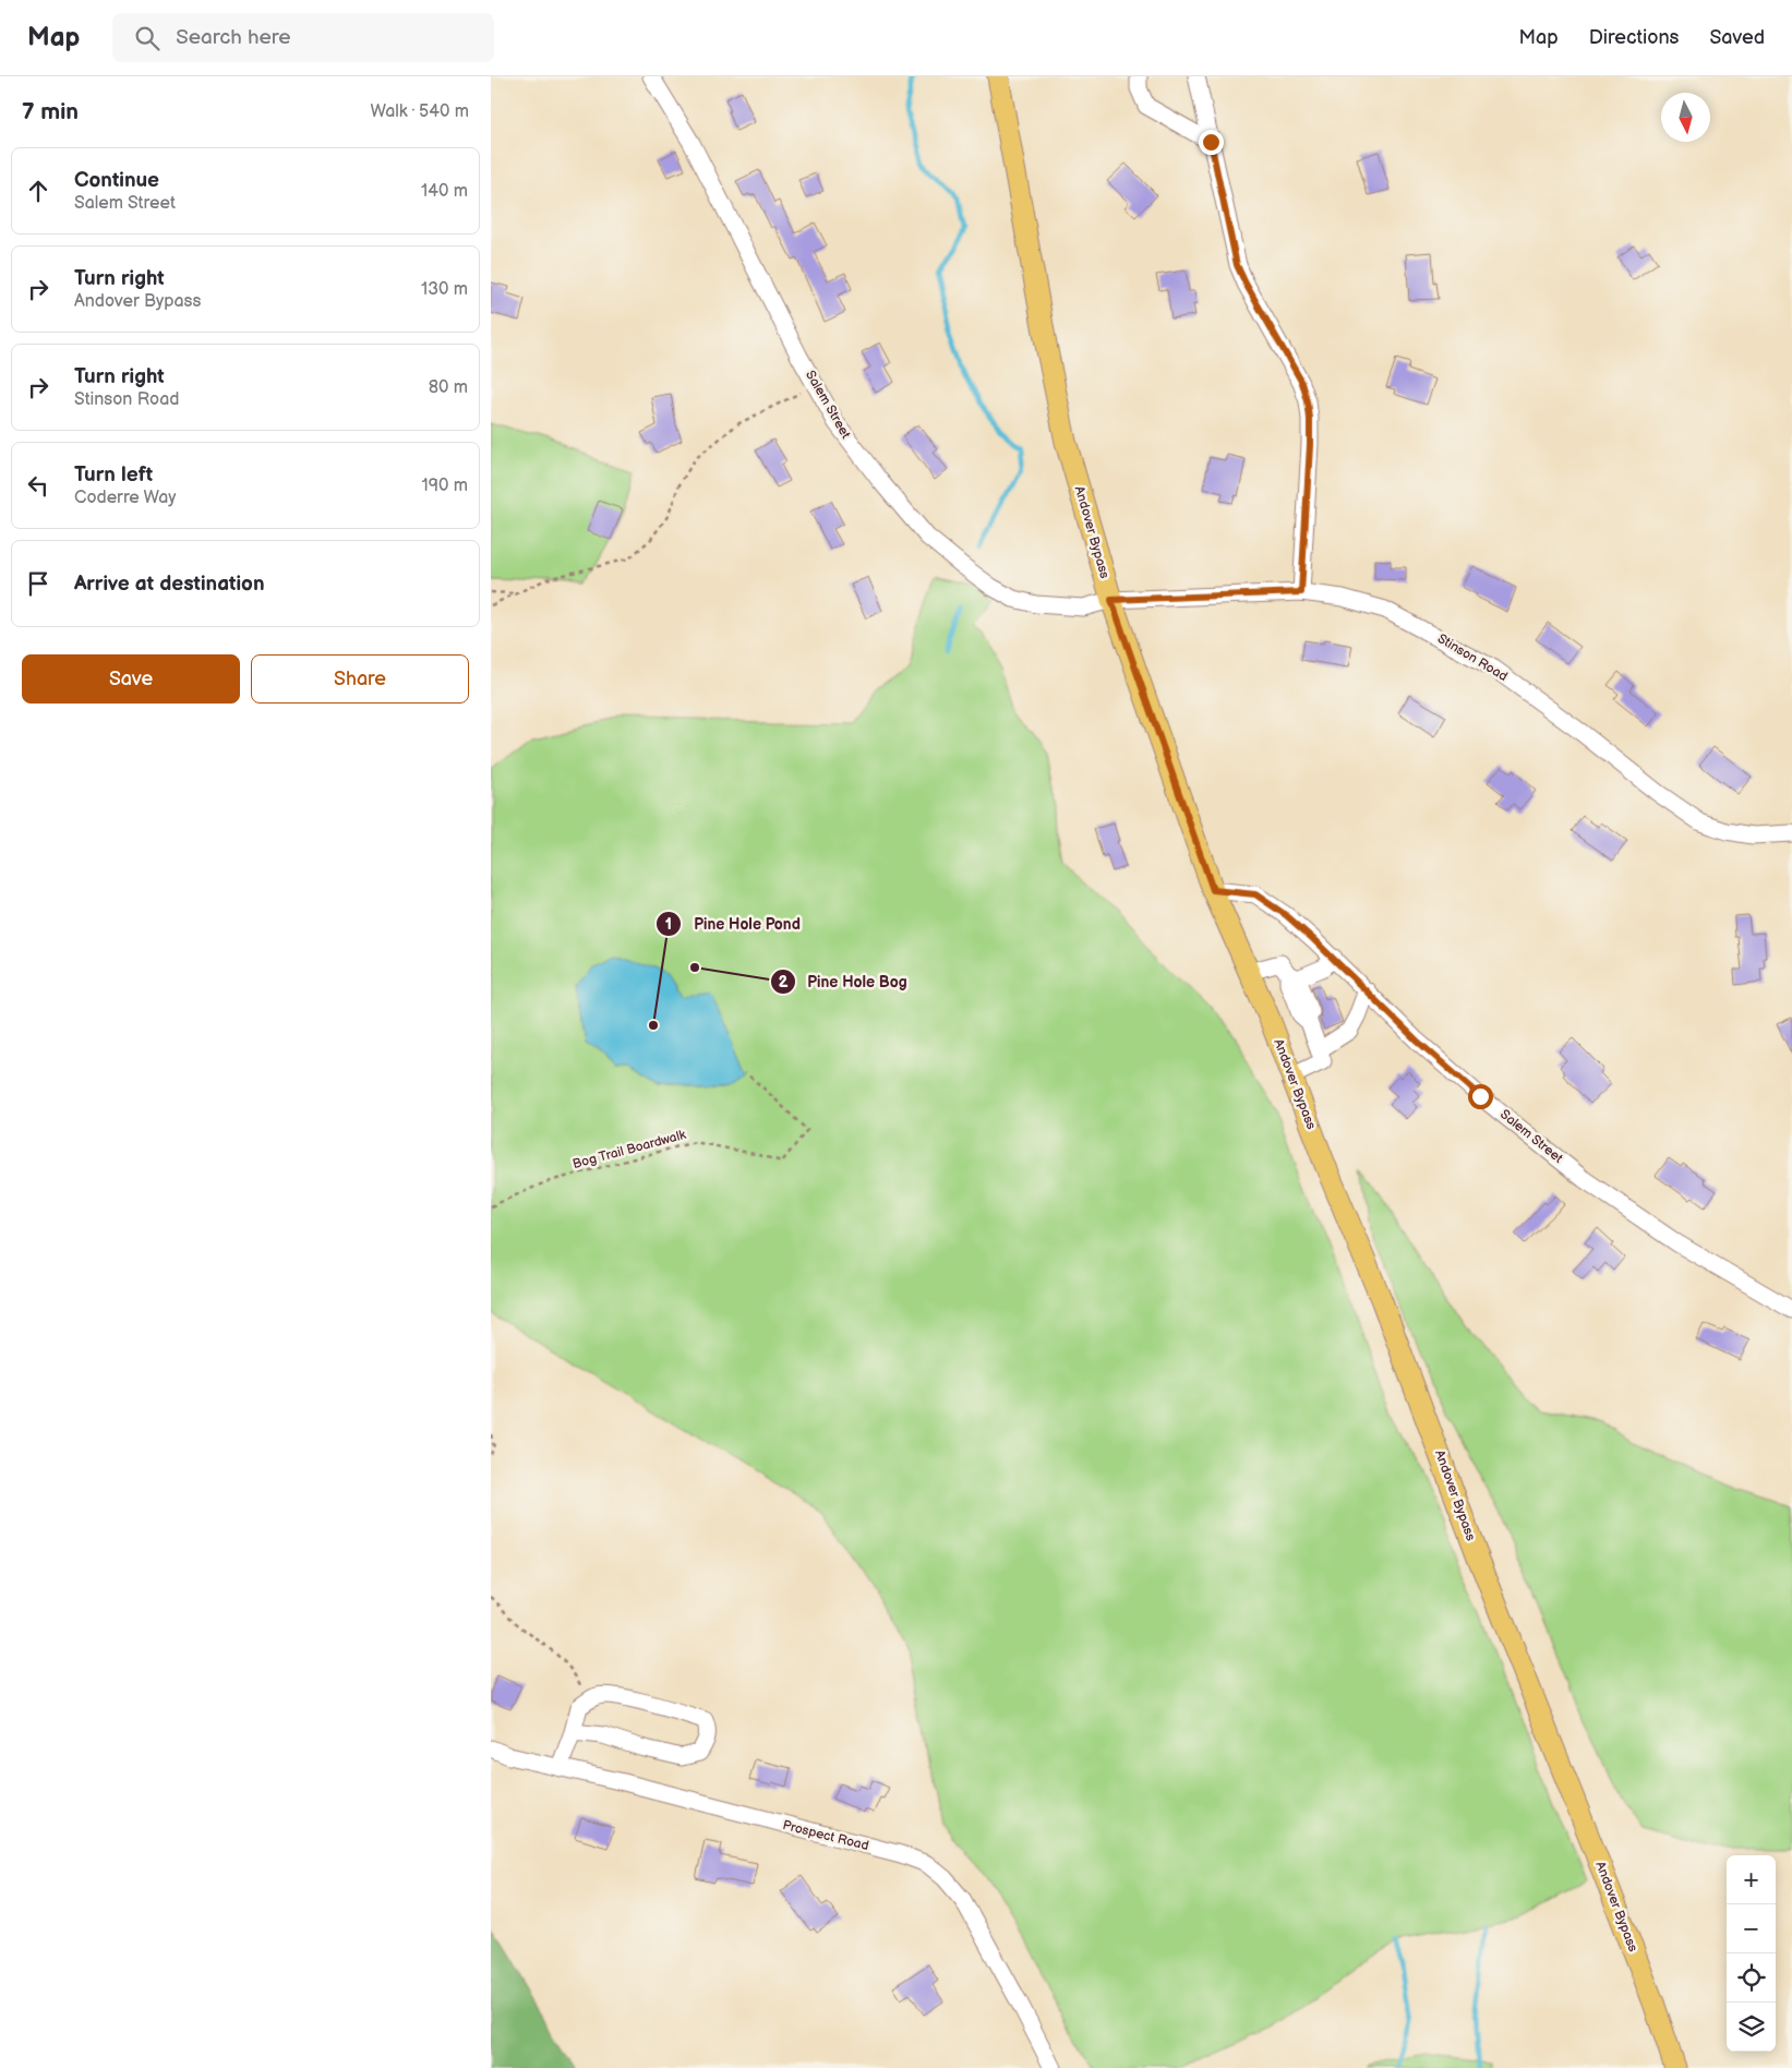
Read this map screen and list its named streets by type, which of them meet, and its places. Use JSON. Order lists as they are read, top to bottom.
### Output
{
  "streets": {
    "main road": ["Andover Bypass"],
    "street": ["Salem Street", "Stinson Road", "Prospect Road"],
    "path": ["Bog Trail Boardwalk"]
  },
  "crossings": [
    ["Salem Street", "Andover Bypass"],
    ["Salem Street", "Stinson Road"],
    ["Andover Bypass", "Stinson Road"]
  ],
  "places": ["Pine Hole Bog", "Pine Hole Pond"],
  "north": "bottom",
  "page": {
    "header": "Map",
    "search": "Search here",
    "nav": ["Map", "Directions", "Saved"],
    "heading": ["7 min", "Walk · 540 m"],
    "list": [
      ["Continue", "Salem Street", "140 m"],
      ["Turn right", "Andover Bypass", "130 m"],
      ["Turn right", "Stinson Road", "80 m"],
      ["Turn left", "Coderre Way", "190 m"],
      "Arrive at destination"
    ],
    "buttons": ["Save", "Share"],
    "map_buttons": ["+", "−"]
  }
}
